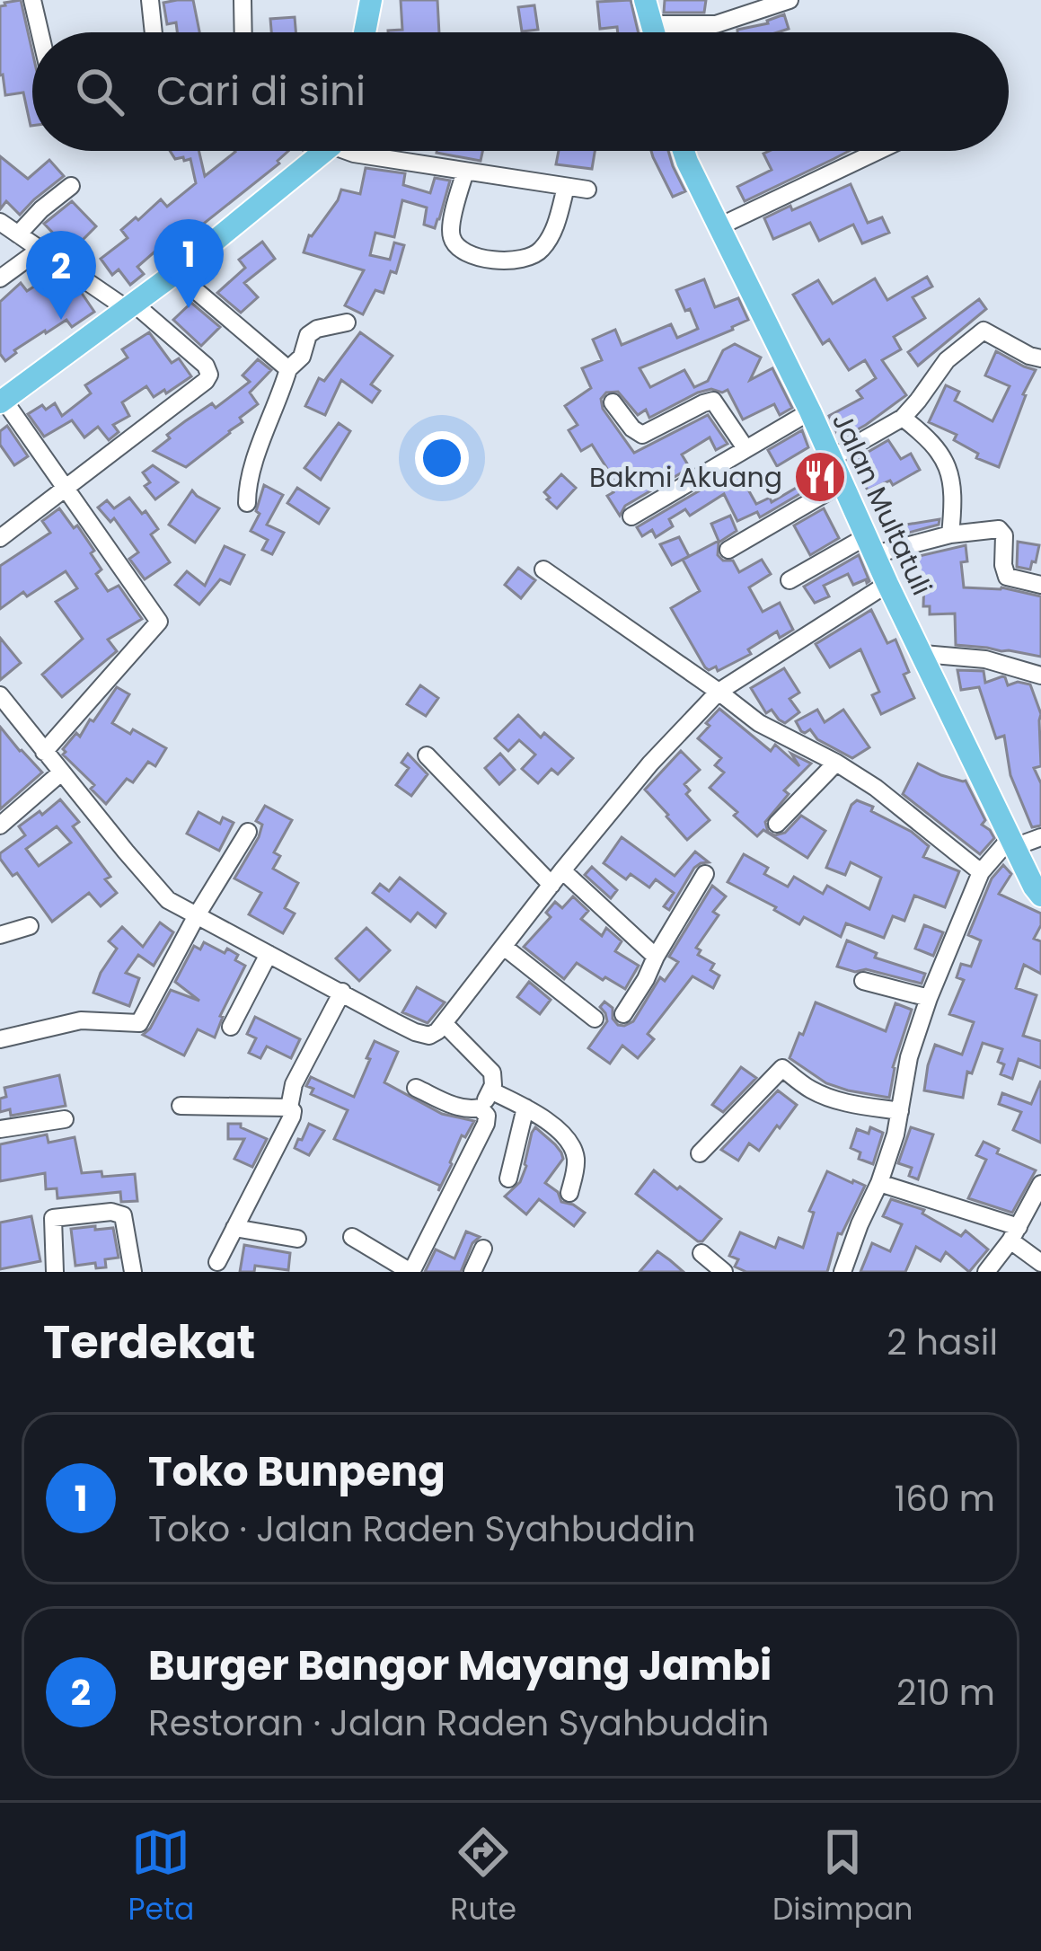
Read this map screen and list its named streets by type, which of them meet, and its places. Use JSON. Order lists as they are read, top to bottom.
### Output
{
  "streets": {
    "main road": ["Jalan Multatuli"]
  },
  "places": {
    "restaurant": ["Bakmi Akuang"]
  },
  "page": {
    "search": "Cari di sini",
    "pins": ["1", "2"],
    "heading": ["Terdekat", "2 hasil"],
    "list": [
      {
        "mark": "1",
        "name": "Toko Bunpeng",
        "note": "Toko · Jalan Raden Syahbuddin",
        "value": "160 m"
      },
      {
        "mark": "2",
        "name": "Burger Bangor Mayang Jambi",
        "note": "Restoran · Jalan Raden Syahbuddin",
        "value": "210 m"
      }
    ],
    "nav": ["Peta", "Rute", "Disimpan"]
  }
}
